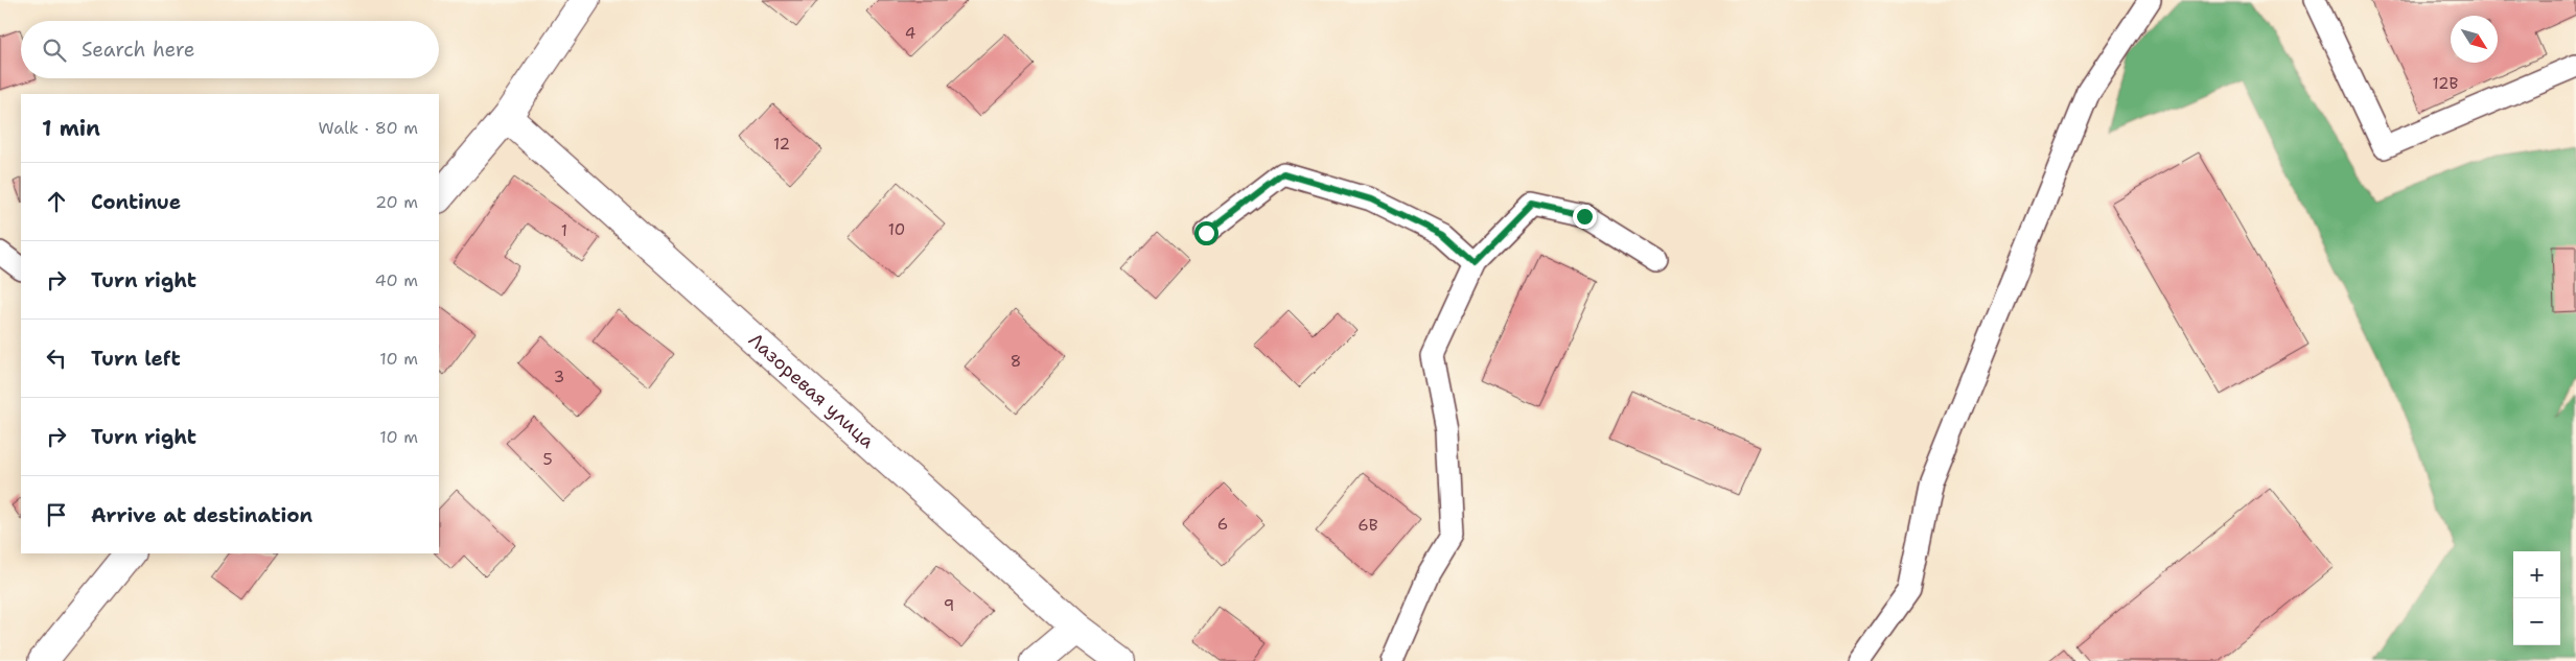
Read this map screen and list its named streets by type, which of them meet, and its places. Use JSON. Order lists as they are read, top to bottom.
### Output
{
  "streets": {
    "street": ["Лазоревая улица"]
  },
  "house_numbers": [
    "4",
    "12В",
    "12",
    "10",
    "1",
    "8",
    "3",
    "5",
    "6",
    "6В",
    "9"
  ],
  "north": "bottom right",
  "page": {
    "search": "Search here",
    "heading": ["1 min", "Walk · 80 m"],
    "list": [
      ["Continue", "20 m"],
      ["Turn right", "40 m"],
      ["Turn left", "10 m"],
      ["Turn right", "10 m"],
      "Arrive at destination"
    ],
    "map_buttons": ["+", "−"]
  }
}
